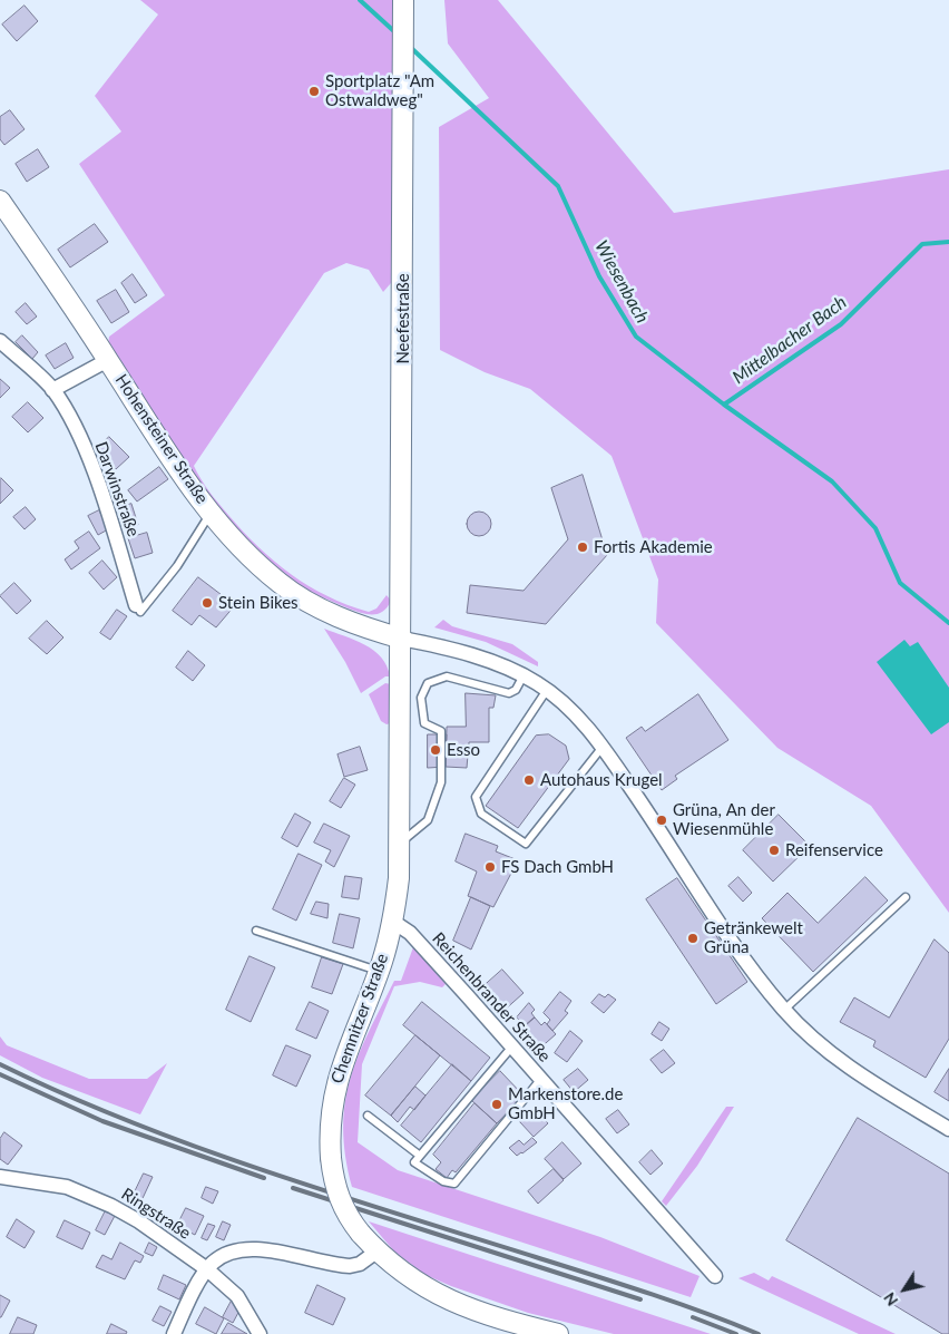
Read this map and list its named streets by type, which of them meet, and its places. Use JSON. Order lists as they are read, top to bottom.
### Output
{
  "streets": {
    "main road": ["Neefestraße", "Hohensteiner Straße", "Chemnitzer Straße"],
    "street": ["Darwinstraße", "Reichenbrander Straße", "Ringstraße"]
  },
  "crossings": [
    ["Neefestraße", "Hohensteiner Straße"],
    ["Neefestraße", "Chemnitzer Straße"],
    ["Hohensteiner Straße", "Chemnitzer Straße"],
    ["Reichenbrander Straße", "Chemnitzer Straße"]
  ],
  "water": ["Wiesenbach", "Mittelbacher Bach"],
  "places": [
    "Sportplatz \"Am Ostwaldweg\"",
    "Fortis Akademie",
    "Stein Bikes",
    "Esso",
    "Autohaus Krugel",
    "Grüna, An der Wiesenmühle",
    "Reifenservice",
    "FS Dach GmbH",
    "Getränkewelt Grüna",
    "Markenstore.de GmbH"
  ],
  "north": "bottom left"
}
